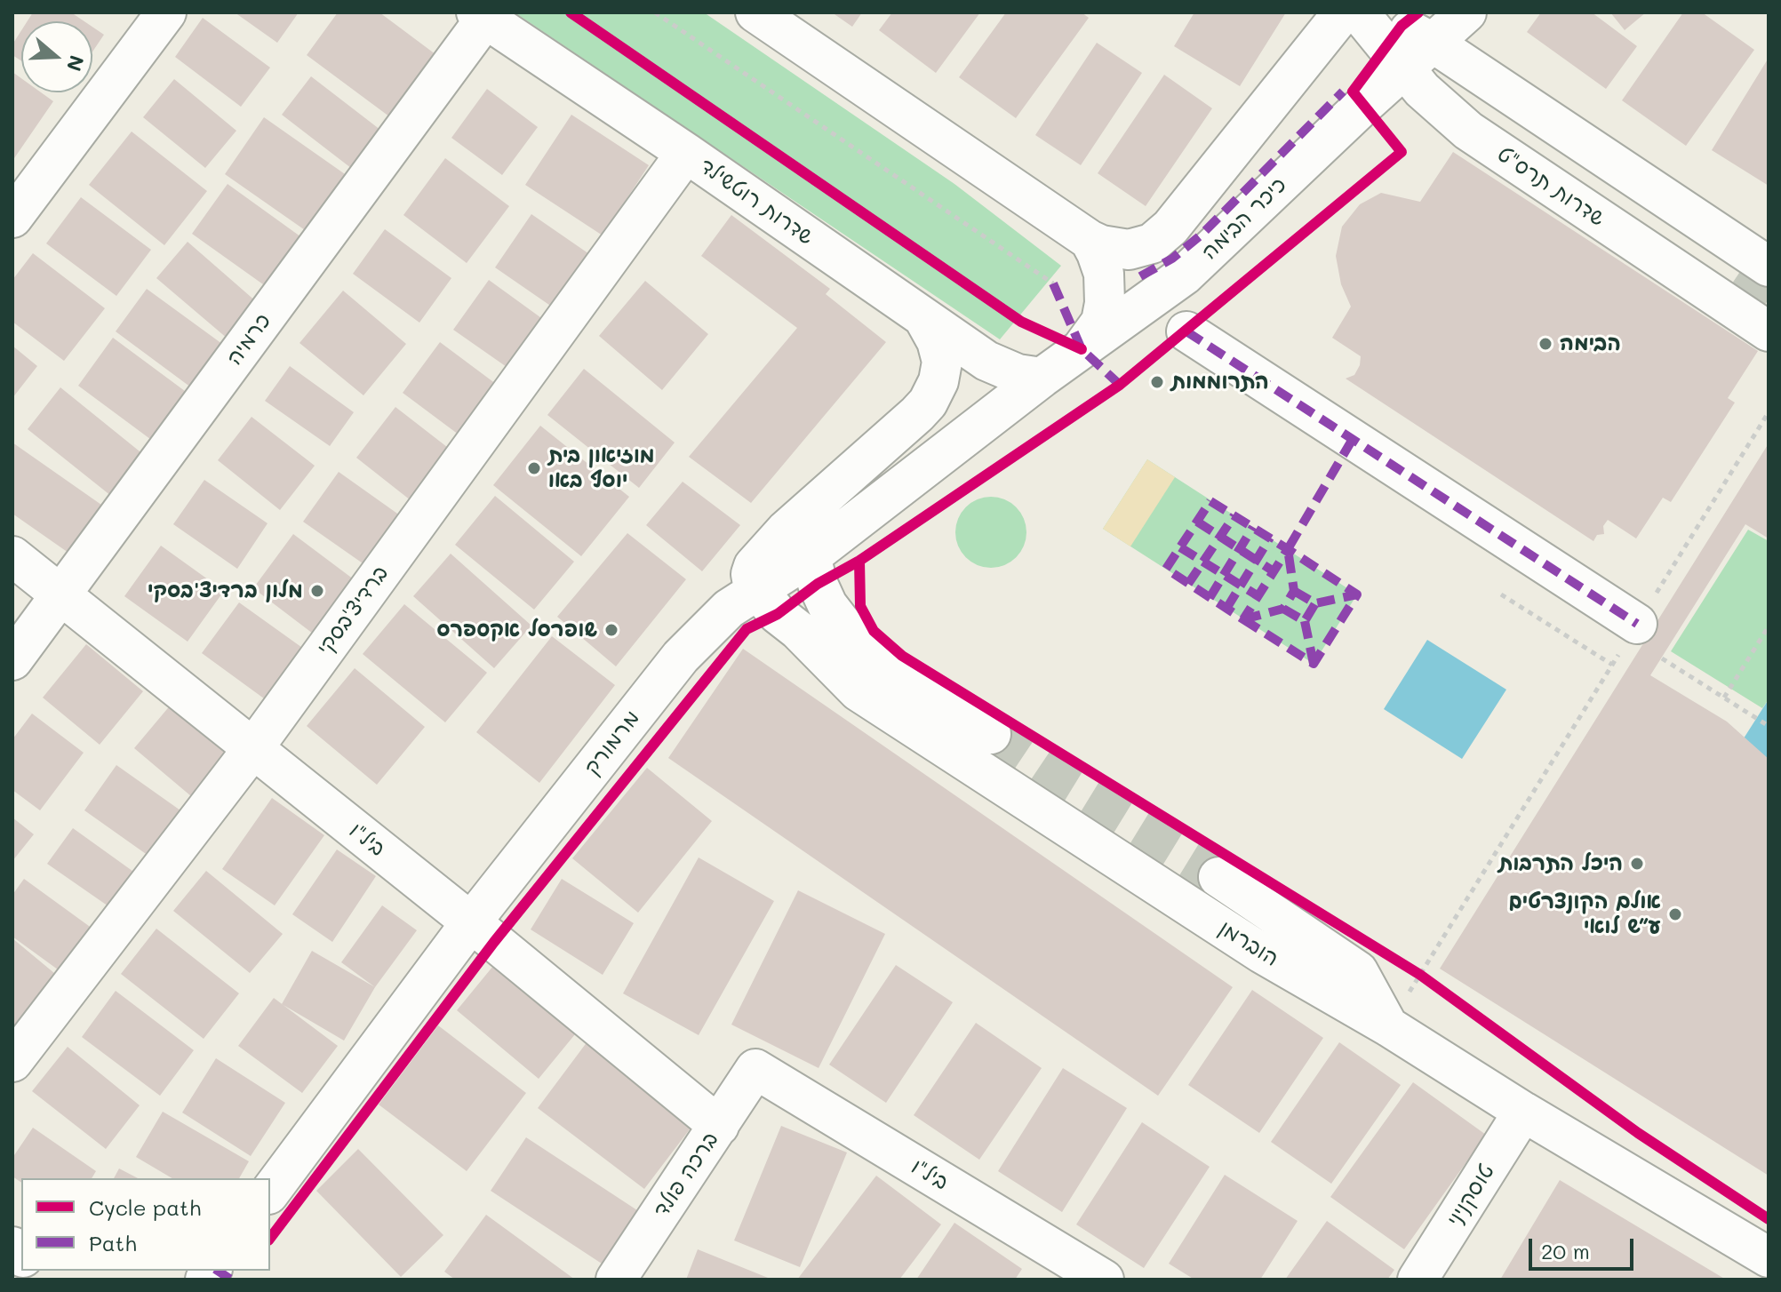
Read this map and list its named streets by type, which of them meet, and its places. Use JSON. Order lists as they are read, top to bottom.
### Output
{
  "streets": {
    "street": [
      "שדרות תרס\"ט",
      "שדרות רוטשילד",
      "כיכר הבימה",
      "כרמיה",
      "ברדיצ'בסקי",
      "מרמורק",
      "ביל\"ו",
      "הוברמן",
      "ברכה פולד",
      "טוסקניני"
    ]
  },
  "crossings": [
    ["שדרות תרס\"ט", "כיכר הבימה"],
    ["שדרות רוטשילד", "כיכר הבימה"],
    ["שדרות רוטשילד", "כרמיה"],
    ["שדרות רוטשילד", "ברדיצ'בסקי"],
    ["שדרות רוטשילד", "מרמורק"],
    ["כיכר הבימה", "מרמורק"],
    ["כרמיה", "ביל\"ו"],
    ["ברדיצ'בסקי", "ביל\"ו"],
    ["מרמורק", "ביל\"ו"],
    ["מרמורק", "הוברמן"],
    ["ביל\"ו", "ברכה פולד"],
    ["הוברמן", "טוסקניני"]
  ],
  "places": [
    "הבימה",
    "התרוממות",
    "מוזיאון בית יוסף באו",
    "מלון ברדיצ'בסקי",
    "שופרסל אקספרס",
    "היכל התרבות",
    "אולם הקונצרטים ע״ש לואי"
  ],
  "legend": ["Cycle path", "Path"],
  "scale_bar": "20 m",
  "north": "right"
}
